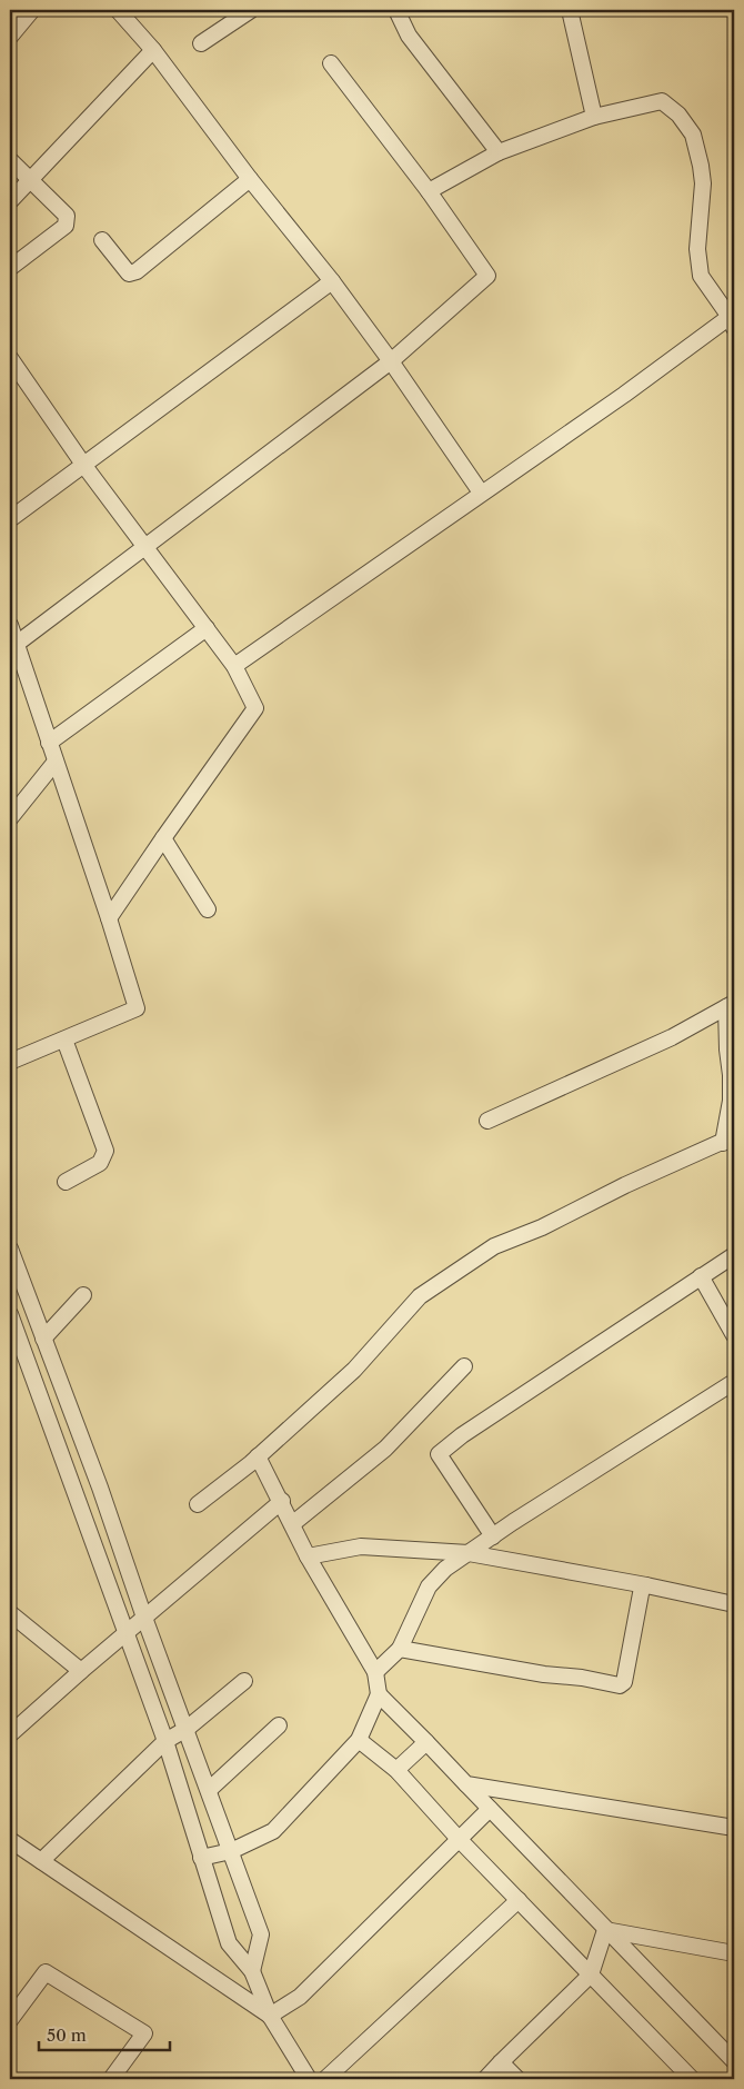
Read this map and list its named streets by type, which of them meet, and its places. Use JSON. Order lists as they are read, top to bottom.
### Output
{
  "scale_bar": "50 m"
}
